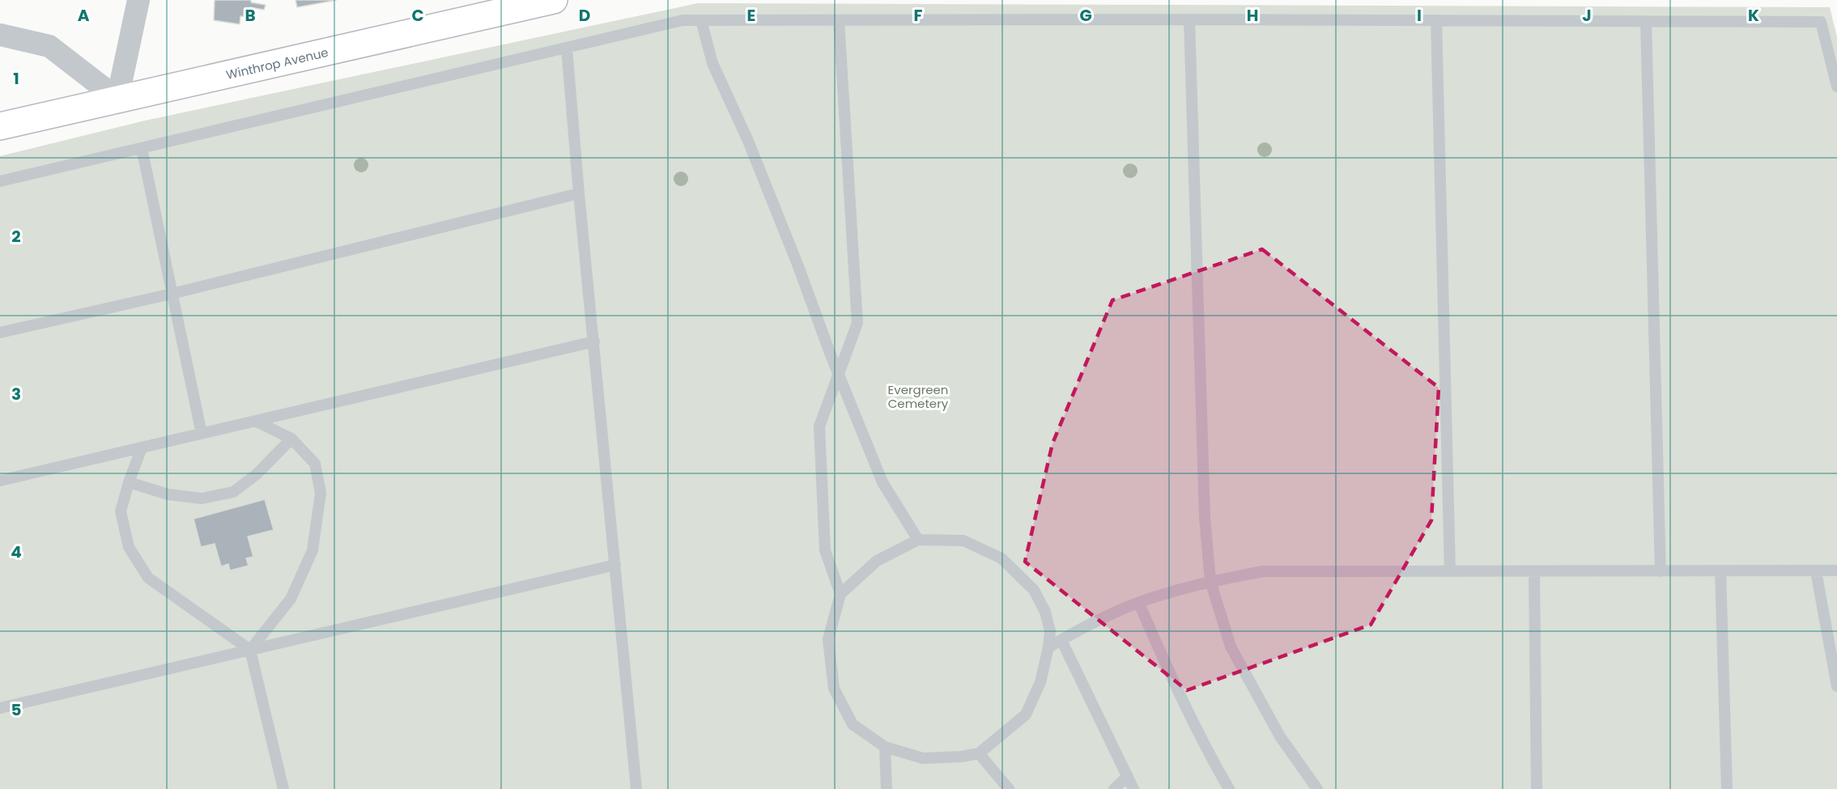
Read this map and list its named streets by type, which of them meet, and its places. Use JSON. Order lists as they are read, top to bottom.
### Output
{
  "streets": {
    "main road": ["Winthrop Avenue"]
  },
  "parks": ["Evergreen Cemetery"],
  "grid": {
    "columns": [
      "A",
      "B",
      "C",
      "D",
      "E",
      "F",
      "G",
      "H",
      "I",
      "J",
      "K"
    ],
    "rows": [
      "1",
      "2",
      "3",
      "4",
      "5"
    ]
  }
}
